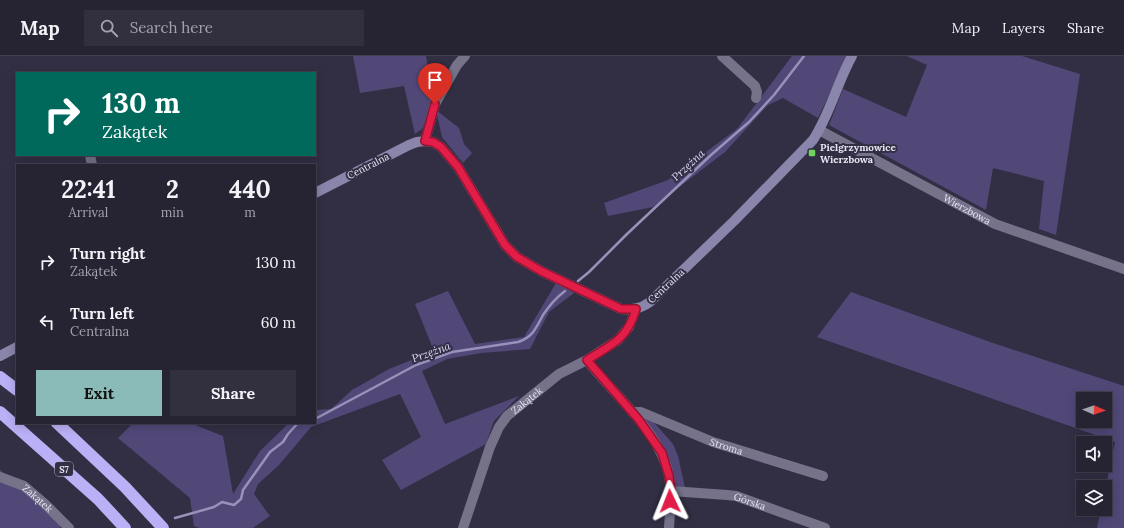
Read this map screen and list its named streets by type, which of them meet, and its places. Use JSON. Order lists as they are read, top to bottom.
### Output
{
  "streets": {
    "highway": ["S7"],
    "street": [
      "Centralna",
      "Wierzbowa",
      "Zakątek",
      "Stroma",
      "Górska"
    ]
  },
  "crossings": [
    ["Centralna", "Wierzbowa"],
    ["Centralna", "Zakątek"]
  ],
  "water": ["Przężna"],
  "places": {
    "transit": ["Pielgrzymowice Wierzbowa"]
  },
  "north": "right",
  "page": {
    "header": "Map",
    "search": "Search here",
    "nav": ["Map", "Layers", "Share"],
    "turn": ["130 m", "Zakątek"],
    "eta": [
      "22:41",
      "Arrival",
      "2",
      "min",
      "440",
      "m"
    ],
    "list": [
      {
        "name": "Turn right",
        "note": "Zakątek",
        "value": "130 m"
      },
      {
        "name": "Turn left",
        "note": "Centralna",
        "value": "60 m"
      }
    ],
    "buttons": ["Exit", "Share"]
  }
}
